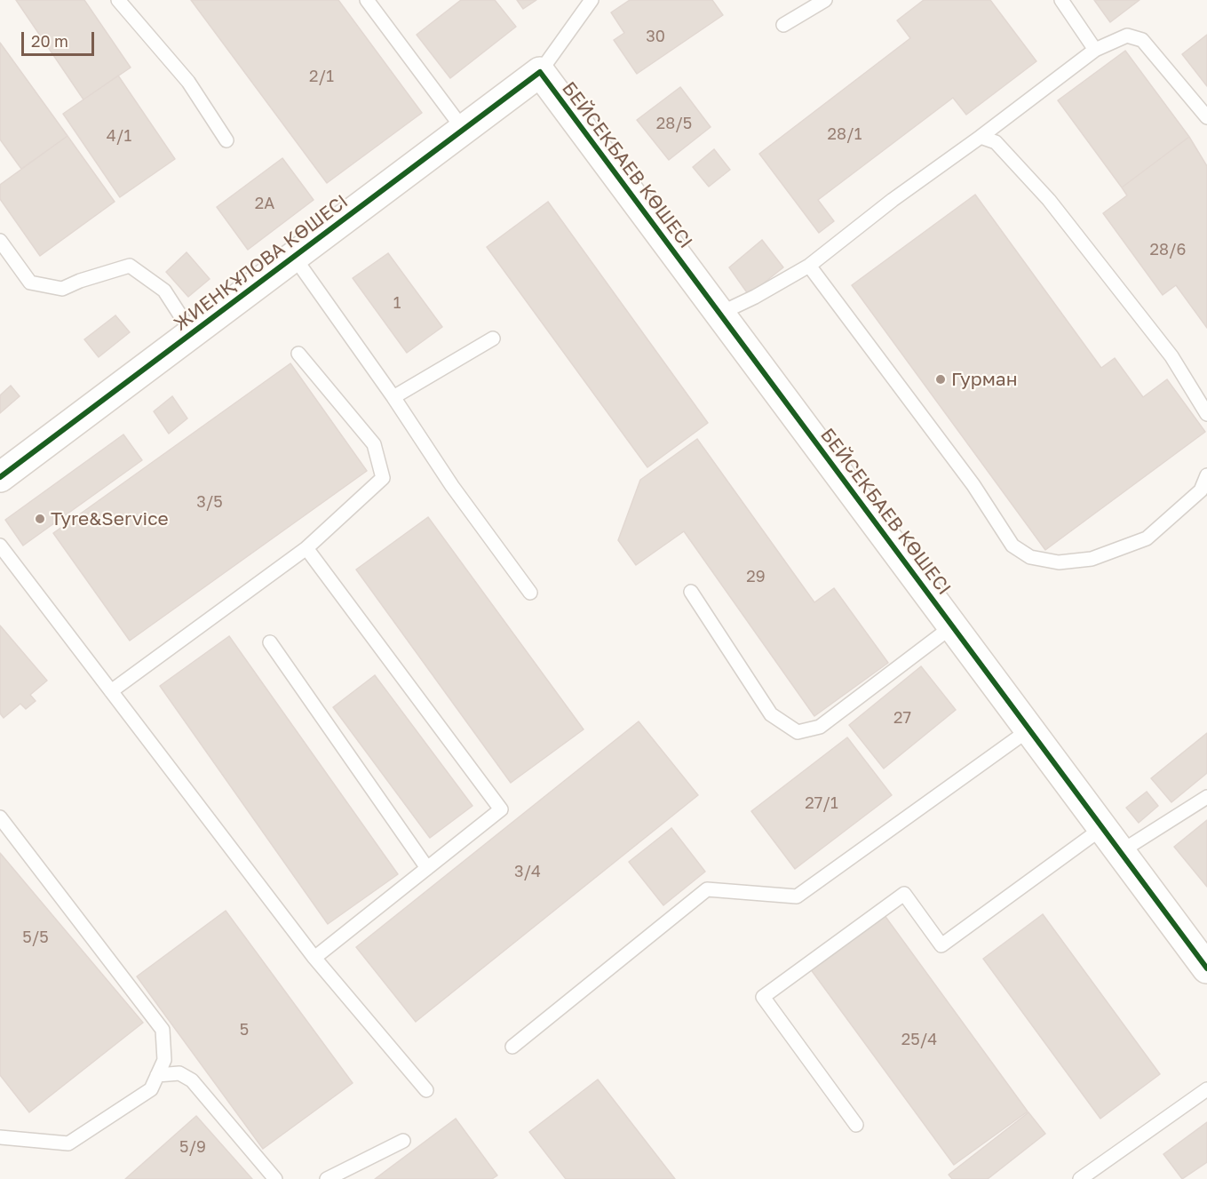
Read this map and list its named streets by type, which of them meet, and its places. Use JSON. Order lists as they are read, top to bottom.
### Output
{
  "streets": {
    "street": ["БЕЙСЕКБАЕВ КӨШЕСІ", "ЖИЕНҚҰЛОВА КӨШЕСІ"]
  },
  "crossings": [
    ["БЕЙСЕКБАЕВ КӨШЕСІ", "ЖИЕНҚҰЛОВА КӨШЕСІ"]
  ],
  "places": ["Гурман", "Tyre&Service"],
  "house_numbers": [
    "30",
    "2/1",
    "28/5",
    "28/1",
    "4/1",
    "2А",
    "28/6",
    "1",
    "3/5",
    "29",
    "27",
    "27/1",
    "3/4",
    "5/5",
    "5",
    "25/4",
    "5/9"
  ],
  "scale_bar": "20 m"
}
